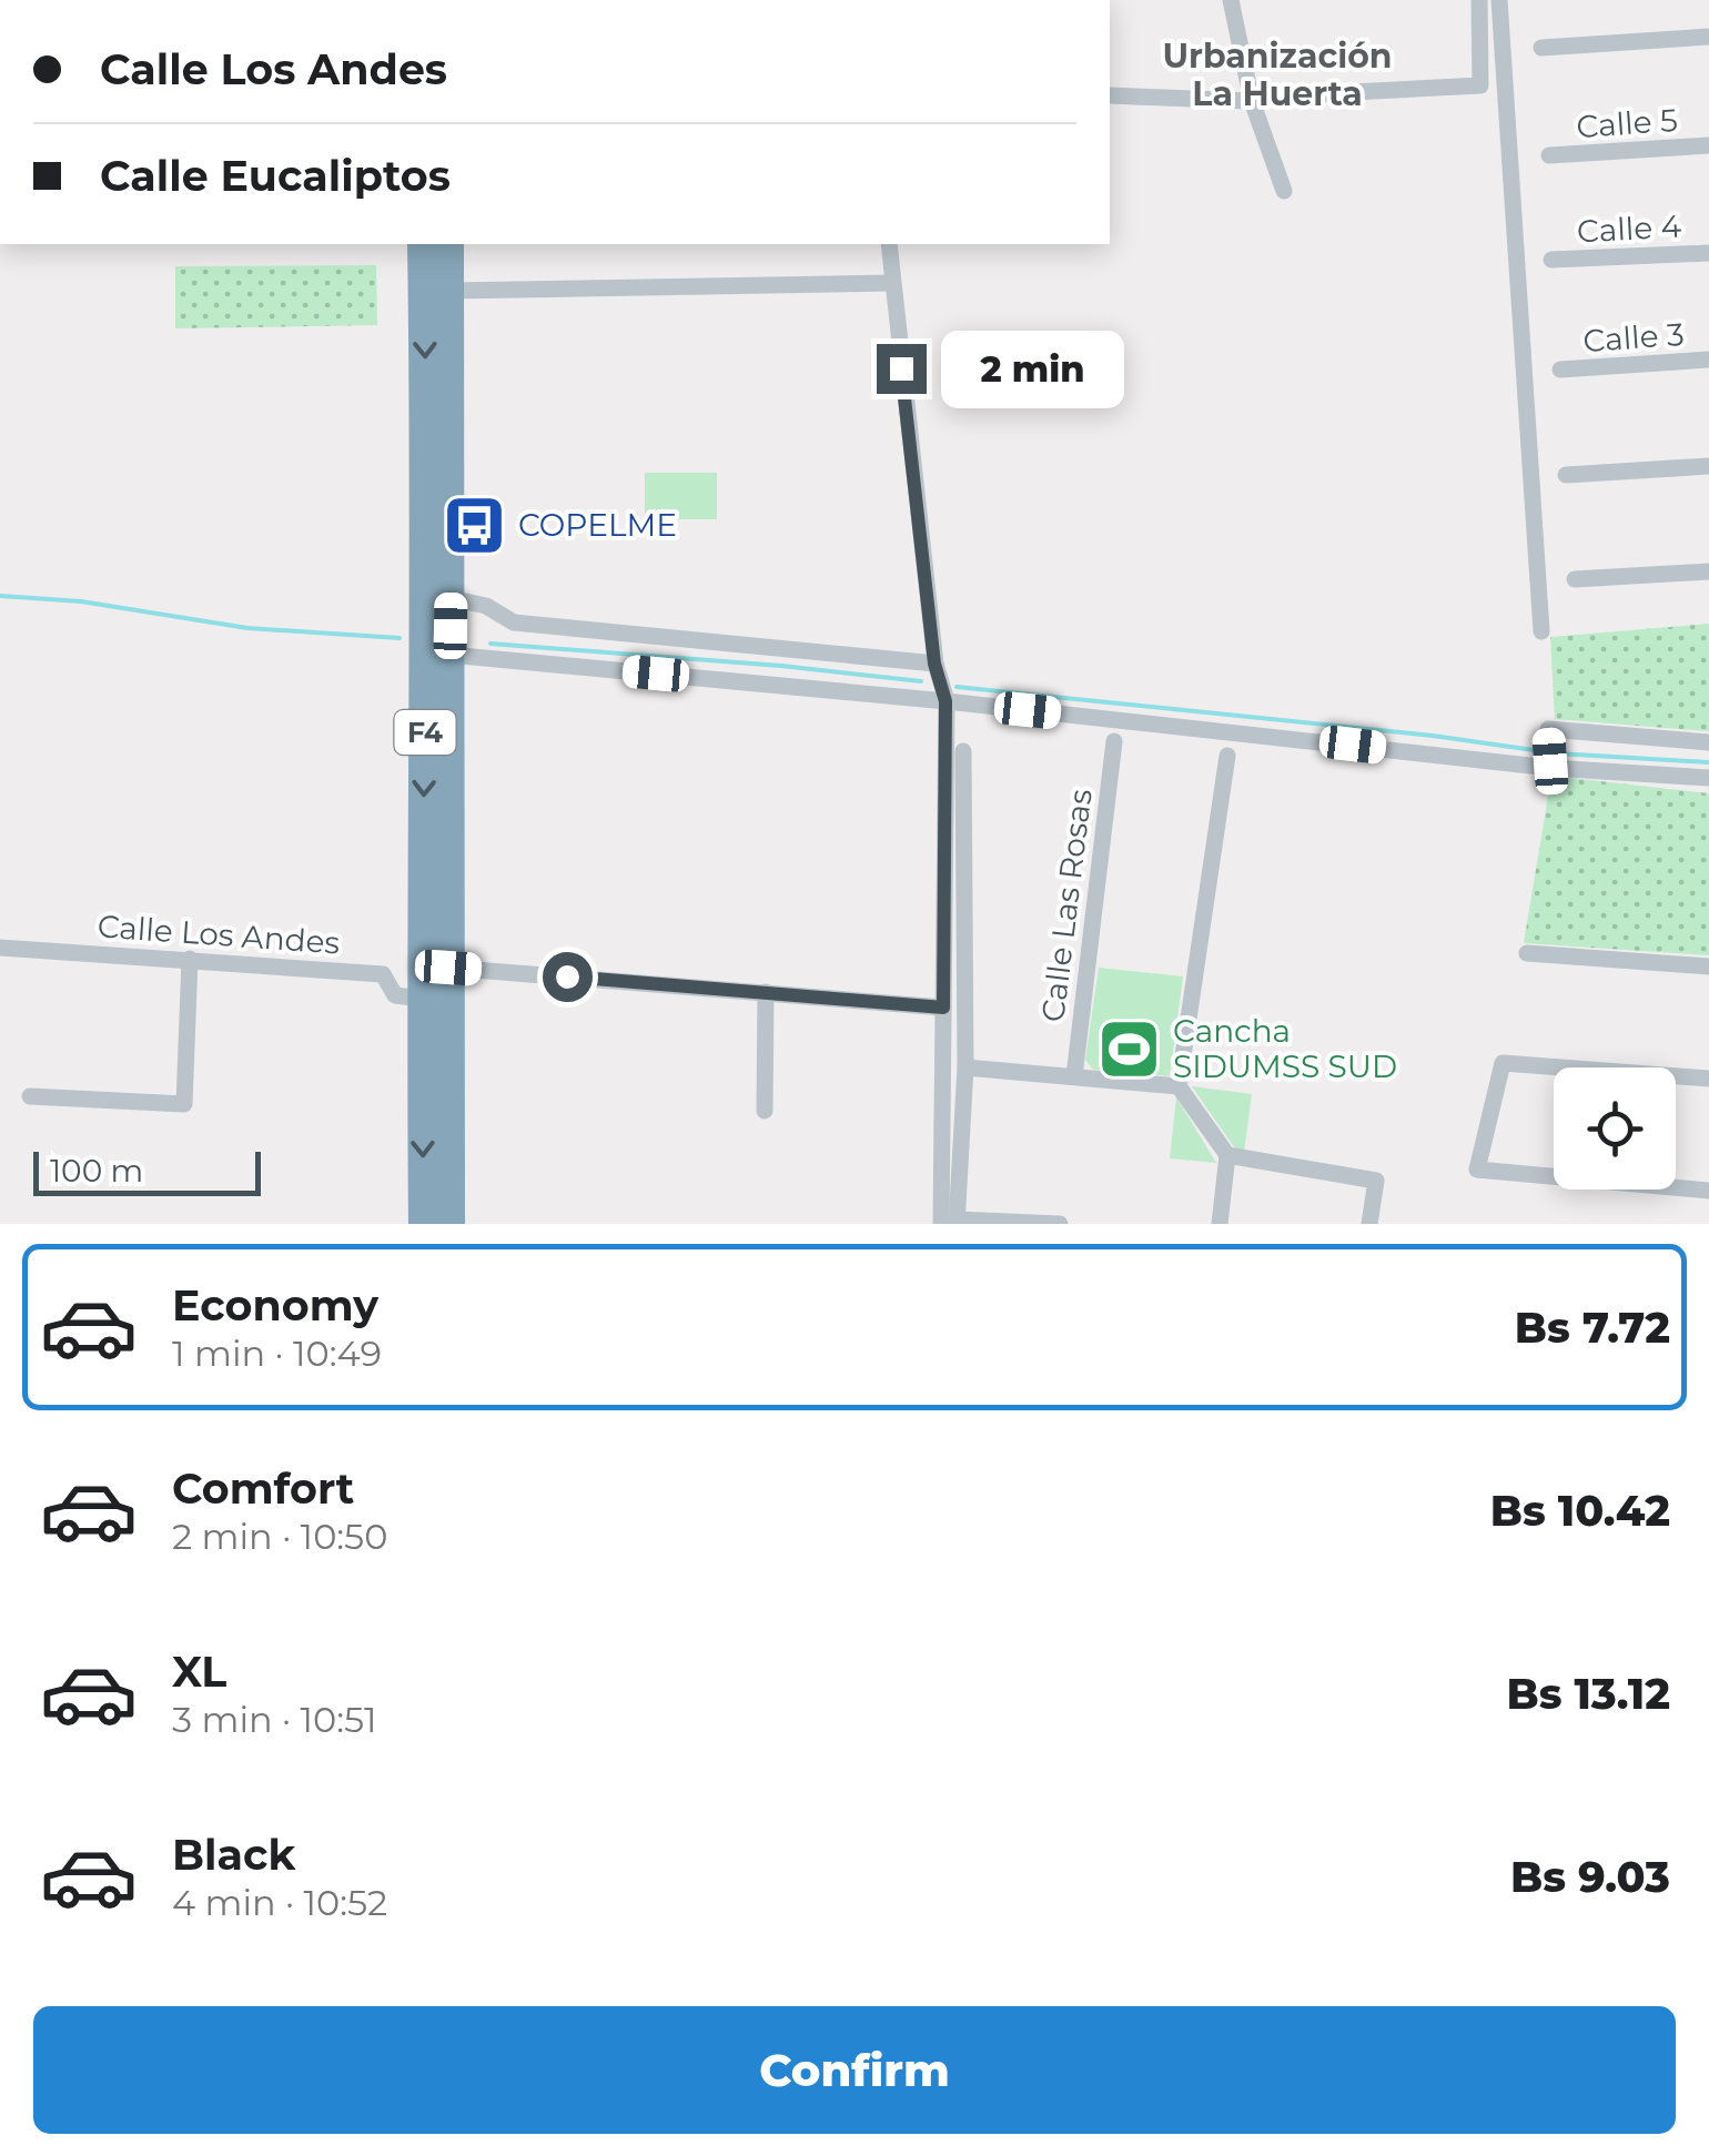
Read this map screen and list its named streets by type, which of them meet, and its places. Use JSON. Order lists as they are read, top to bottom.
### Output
{
  "streets": {
    "highway": ["F4"],
    "street": [
      "Calle 5",
      "Calle 4",
      "Calle 3",
      "Calle Las Rosas",
      "Calle Los Andes"
    ]
  },
  "crossings": [
    ["F4", "Calle Los Andes"]
  ],
  "districts": ["Urbanización La Huerta"],
  "places": {
    "bus stop": ["COPELME"],
    "sports": ["Cancha SIDUMSS SUD"]
  },
  "scale_bar": "100 m",
  "page": {
    "banner": ["Calle Los Andes", "Calle Eucaliptos"],
    "bubble": "2 min",
    "scale": "100 m",
    "list": [
      {
        "name": "Economy",
        "note": "1 min · 10:49",
        "value": "Bs 7.72"
      },
      {
        "name": "Comfort",
        "note": "2 min · 10:50",
        "value": "Bs 10.42"
      },
      {
        "name": "XL",
        "note": "3 min · 10:51",
        "value": "Bs 13.12"
      },
      {
        "name": "Black",
        "note": "4 min · 10:52",
        "value": "Bs 9.03"
      }
    ],
    "buttons": "Confirm"
  }
}
